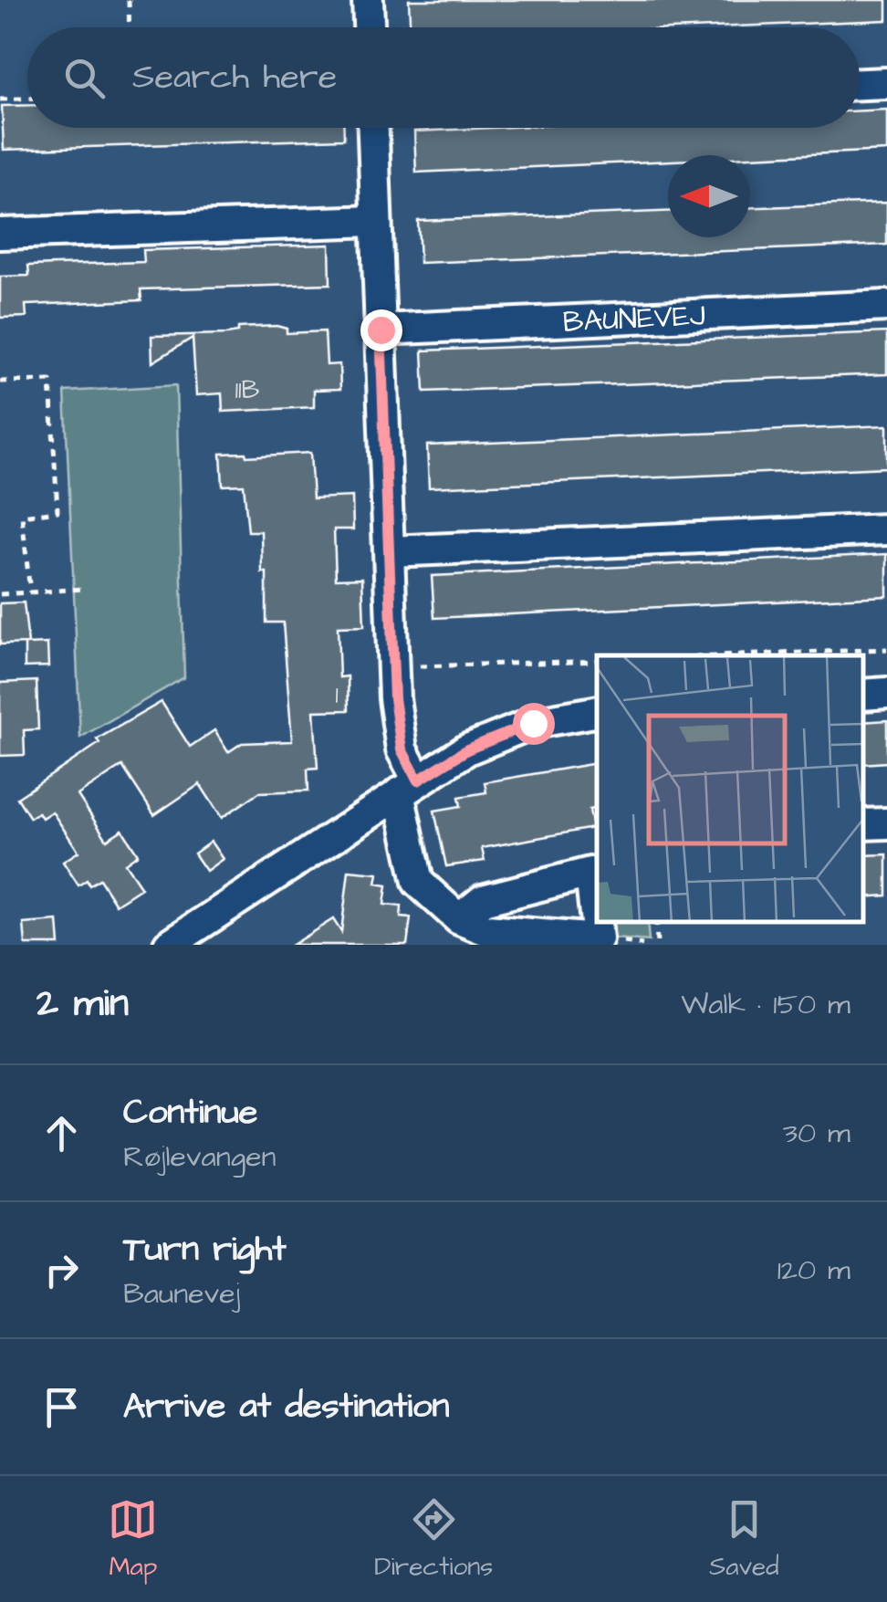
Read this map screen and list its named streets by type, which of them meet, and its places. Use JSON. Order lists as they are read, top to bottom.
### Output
{
  "streets": {
    "street": ["BAUNEVEJ"]
  },
  "house_numbers": ["11B", "1"],
  "north": "left",
  "page": {
    "search": "Search here",
    "heading": ["2 min", "Walk · 150 m"],
    "list": [
      ["Continue", "Røjlevangen", "30 m"],
      ["Turn right", "Baunevej", "120 m"],
      "Arrive at destination"
    ],
    "nav": ["Map", "Directions", "Saved"]
  }
}
